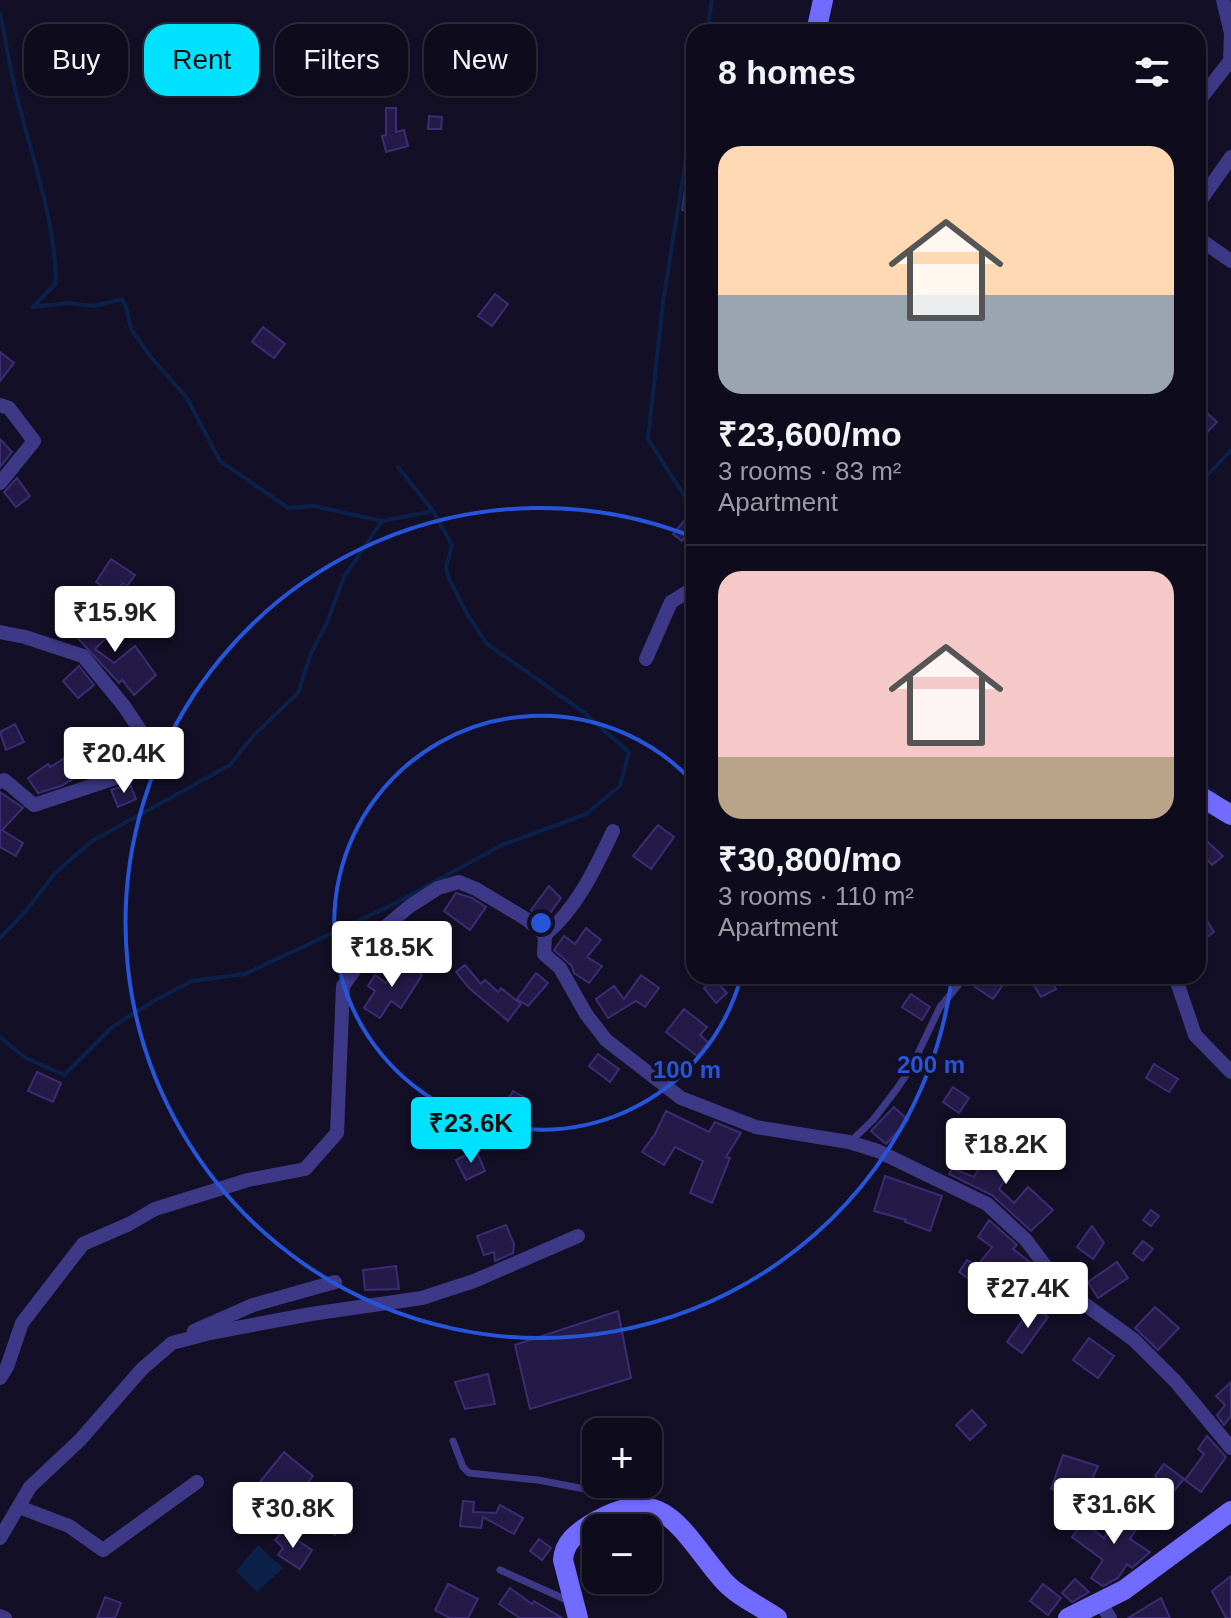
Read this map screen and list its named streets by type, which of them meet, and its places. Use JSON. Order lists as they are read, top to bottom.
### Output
{
  "page": {
    "chip": [
      "Buy",
      "Rent",
      "Filters",
      "New"
    ],
    "heading": "8 homes",
    "list": [
      {
        "name": "₹23,600/mo",
        "note": "3 rooms · 83 m² · Apartment"
      },
      {
        "name": "₹30,800/mo",
        "note": "3 rooms · 110 m² · Apartment"
      }
    ],
    "price": [
      "₹15.9K",
      "₹20.4K",
      "₹18.5K",
      "₹23.6K",
      "₹18.2K",
      "₹27.4K",
      "₹31.6K",
      "₹30.8K"
    ],
    "map_buttons": ["+", "−"]
  },
  "rings": ["200 m", "100 m"]
}
